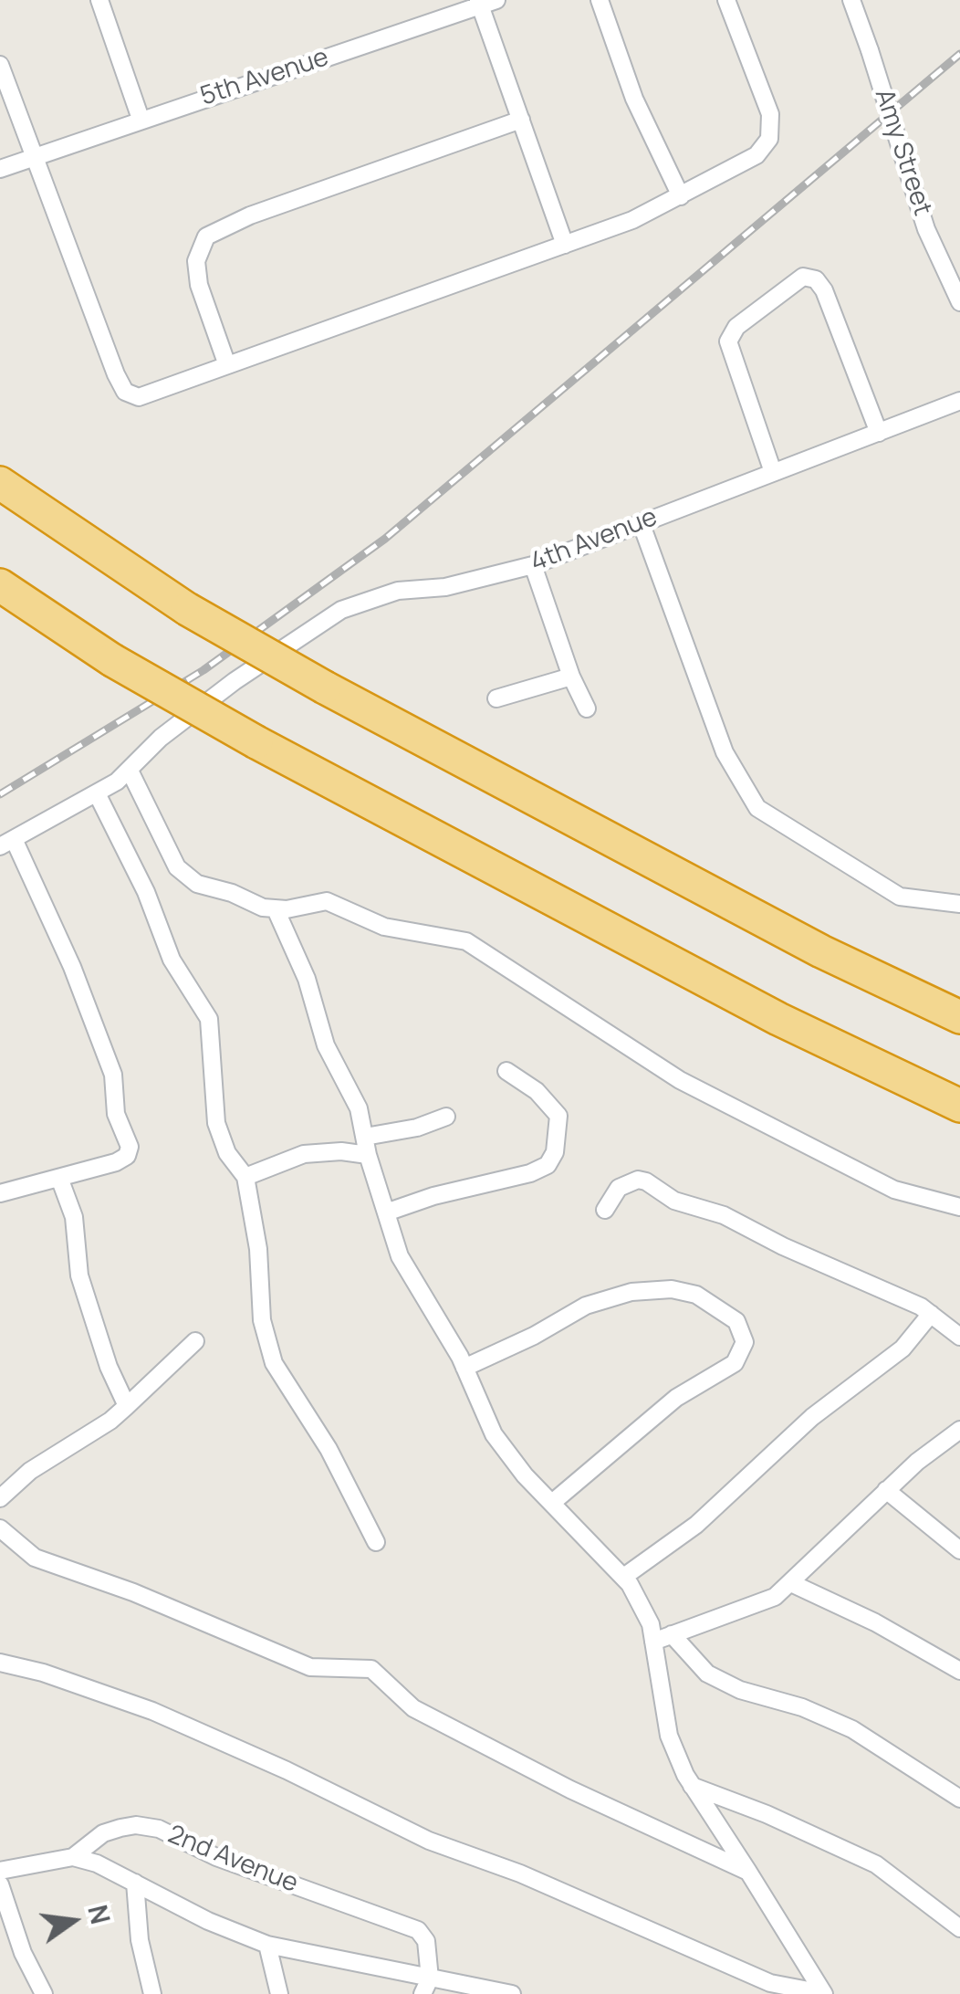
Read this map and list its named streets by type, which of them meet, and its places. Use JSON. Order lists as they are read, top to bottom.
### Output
{
  "streets": {
    "street": [
      "5th Avenue",
      "Amy Street",
      "4th Avenue",
      "2nd Avenue"
    ]
  },
  "north": "right"
}
